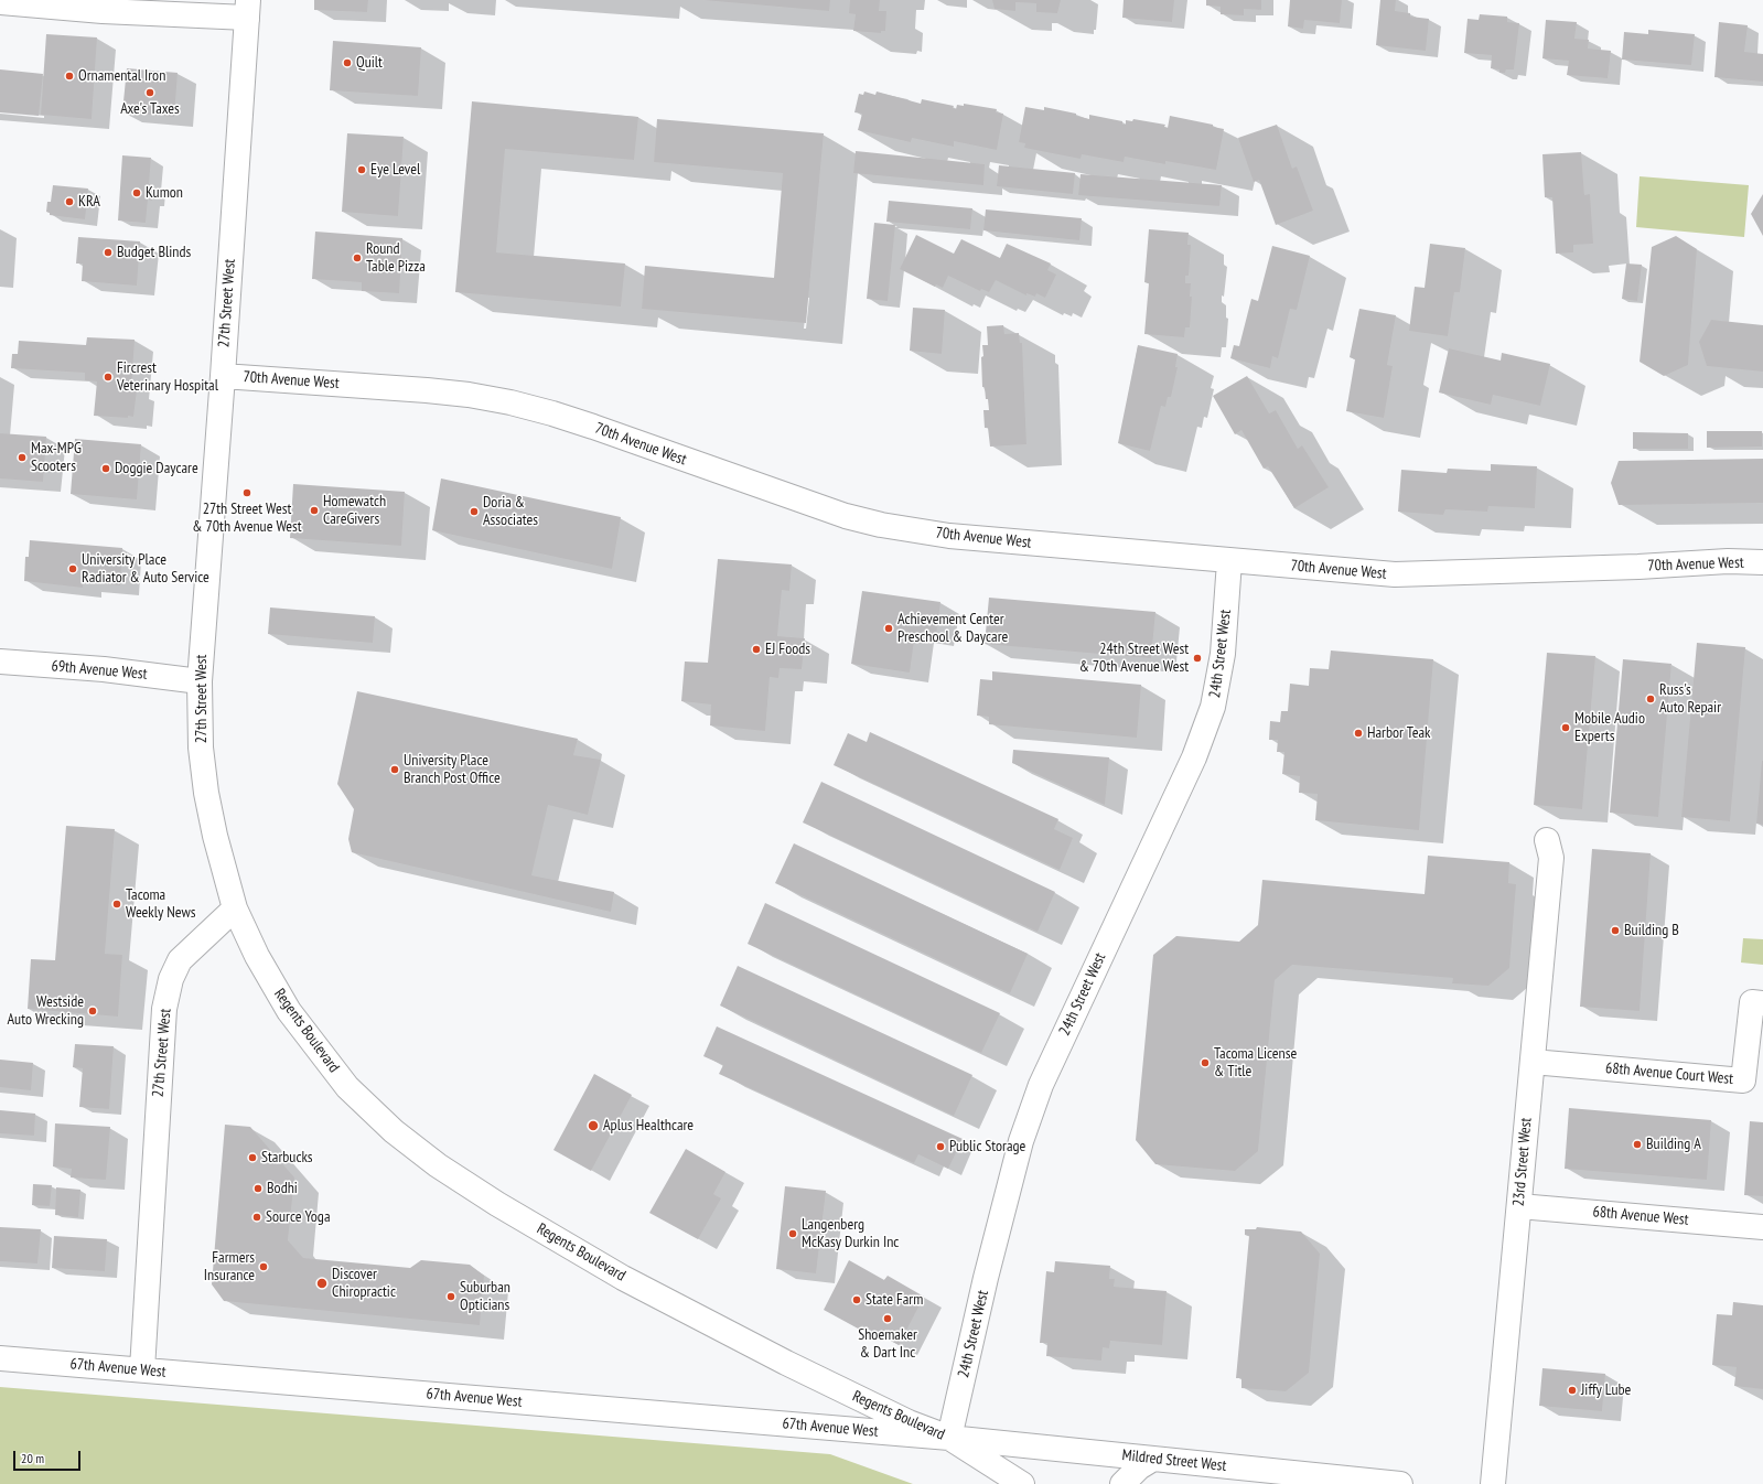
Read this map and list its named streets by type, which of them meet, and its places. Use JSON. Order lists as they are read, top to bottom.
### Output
{
  "streets": {
    "street": [
      "27th Street West",
      "70th Avenue West",
      "24th Street West",
      "69th Avenue West",
      "Regents Boulevard",
      "68th Avenue Court West",
      "23rd Street West",
      "68th Avenue West",
      "67th Avenue West",
      "Mildred Street West"
    ]
  },
  "crossings": [
    ["27th Street West", "70th Avenue West"],
    ["27th Street West", "69th Avenue West"],
    ["27th Street West", "Regents Boulevard"],
    ["27th Street West", "67th Avenue West"],
    ["70th Avenue West", "24th Street West"],
    ["24th Street West", "Regents Boulevard"],
    ["24th Street West", "67th Avenue West"],
    ["24th Street West", "Mildred Street West"],
    ["Regents Boulevard", "67th Avenue West"],
    ["Regents Boulevard", "Mildred Street West"],
    ["68th Avenue Court West", "23rd Street West"],
    ["23rd Street West", "68th Avenue West"],
    ["67th Avenue West", "Mildred Street West"]
  ],
  "places": [
    "Quilt",
    "Ornamental Iron",
    "Axe's Taxes",
    "Eye Level",
    "Kumon",
    "KRA",
    "Budget Blinds",
    "Round Table Pizza",
    "Fircrest Veterinary Hospital",
    "Max-MPG Scooters",
    "Doggie Daycare",
    "27th Street West & 70th Avenue West",
    "Homewatch CareGivers",
    "Doria & Associates",
    "University Place Radiator & Auto Service",
    "Achievement Center Preschool & Daycare",
    "EJ Foods",
    "24th Street West & 70th Avenue West",
    "Russ's Auto Repair",
    "Mobile Audio Experts",
    "Harbor Teak",
    "University Place Branch Post Office",
    "Tacoma Weekly News",
    "Building B",
    "Westside Auto Wrecking",
    "Tacoma License & Title",
    "Aplus Healthcare",
    "Building A",
    "Public Storage",
    "Starbucks",
    "Bodhi",
    "Source Yoga",
    "Langenberg McKasy Durkin Inc",
    "Farmers Insurance",
    "Discover Chiropractic",
    "Suburban Opticians",
    "State Farm",
    "Shoemaker & Dart Inc",
    "Jiffy Lube"
  ],
  "scale_bar": "20 m"
}
